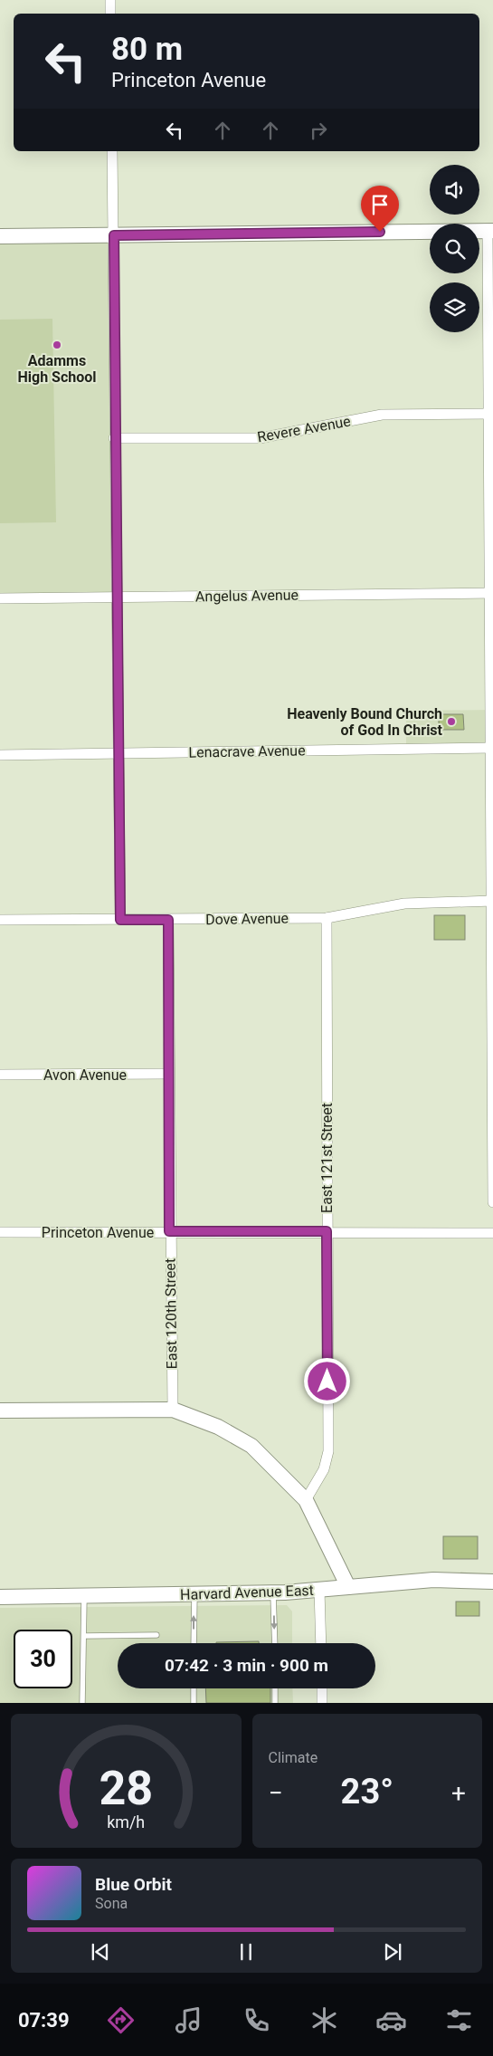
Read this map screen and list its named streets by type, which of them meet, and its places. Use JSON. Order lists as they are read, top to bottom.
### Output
{
  "streets": {
    "street": [
      "Revere Avenue",
      "Angelus Avenue",
      "Lenacrave Avenue",
      "Dove Avenue",
      "Avon Avenue",
      "East 121st Street",
      "Princeton Avenue",
      "East 120th Street",
      "Harvard Avenue East"
    ]
  },
  "crossings": [
    ["Dove Avenue", "East 121st Street"],
    ["Dove Avenue", "East 120th Street"],
    ["Avon Avenue", "East 120th Street"],
    ["East 121st Street", "Princeton Avenue"],
    ["Princeton Avenue", "East 120th Street"]
  ],
  "places": ["Adamms High School", "Heavenly Bound Church of God In Christ"],
  "page": {
    "turn": ["80 m", "Princeton Avenue"],
    "limit": "30",
    "trip": "07:42 · 3 min · 900 m",
    "tile": "Climate",
    "heat": ["−", "23°", "+"],
    "song": ["Blue Orbit", "Sona"],
    "tabs": "07:39",
    "gauge": ["28", "km/h"]
  }
}
